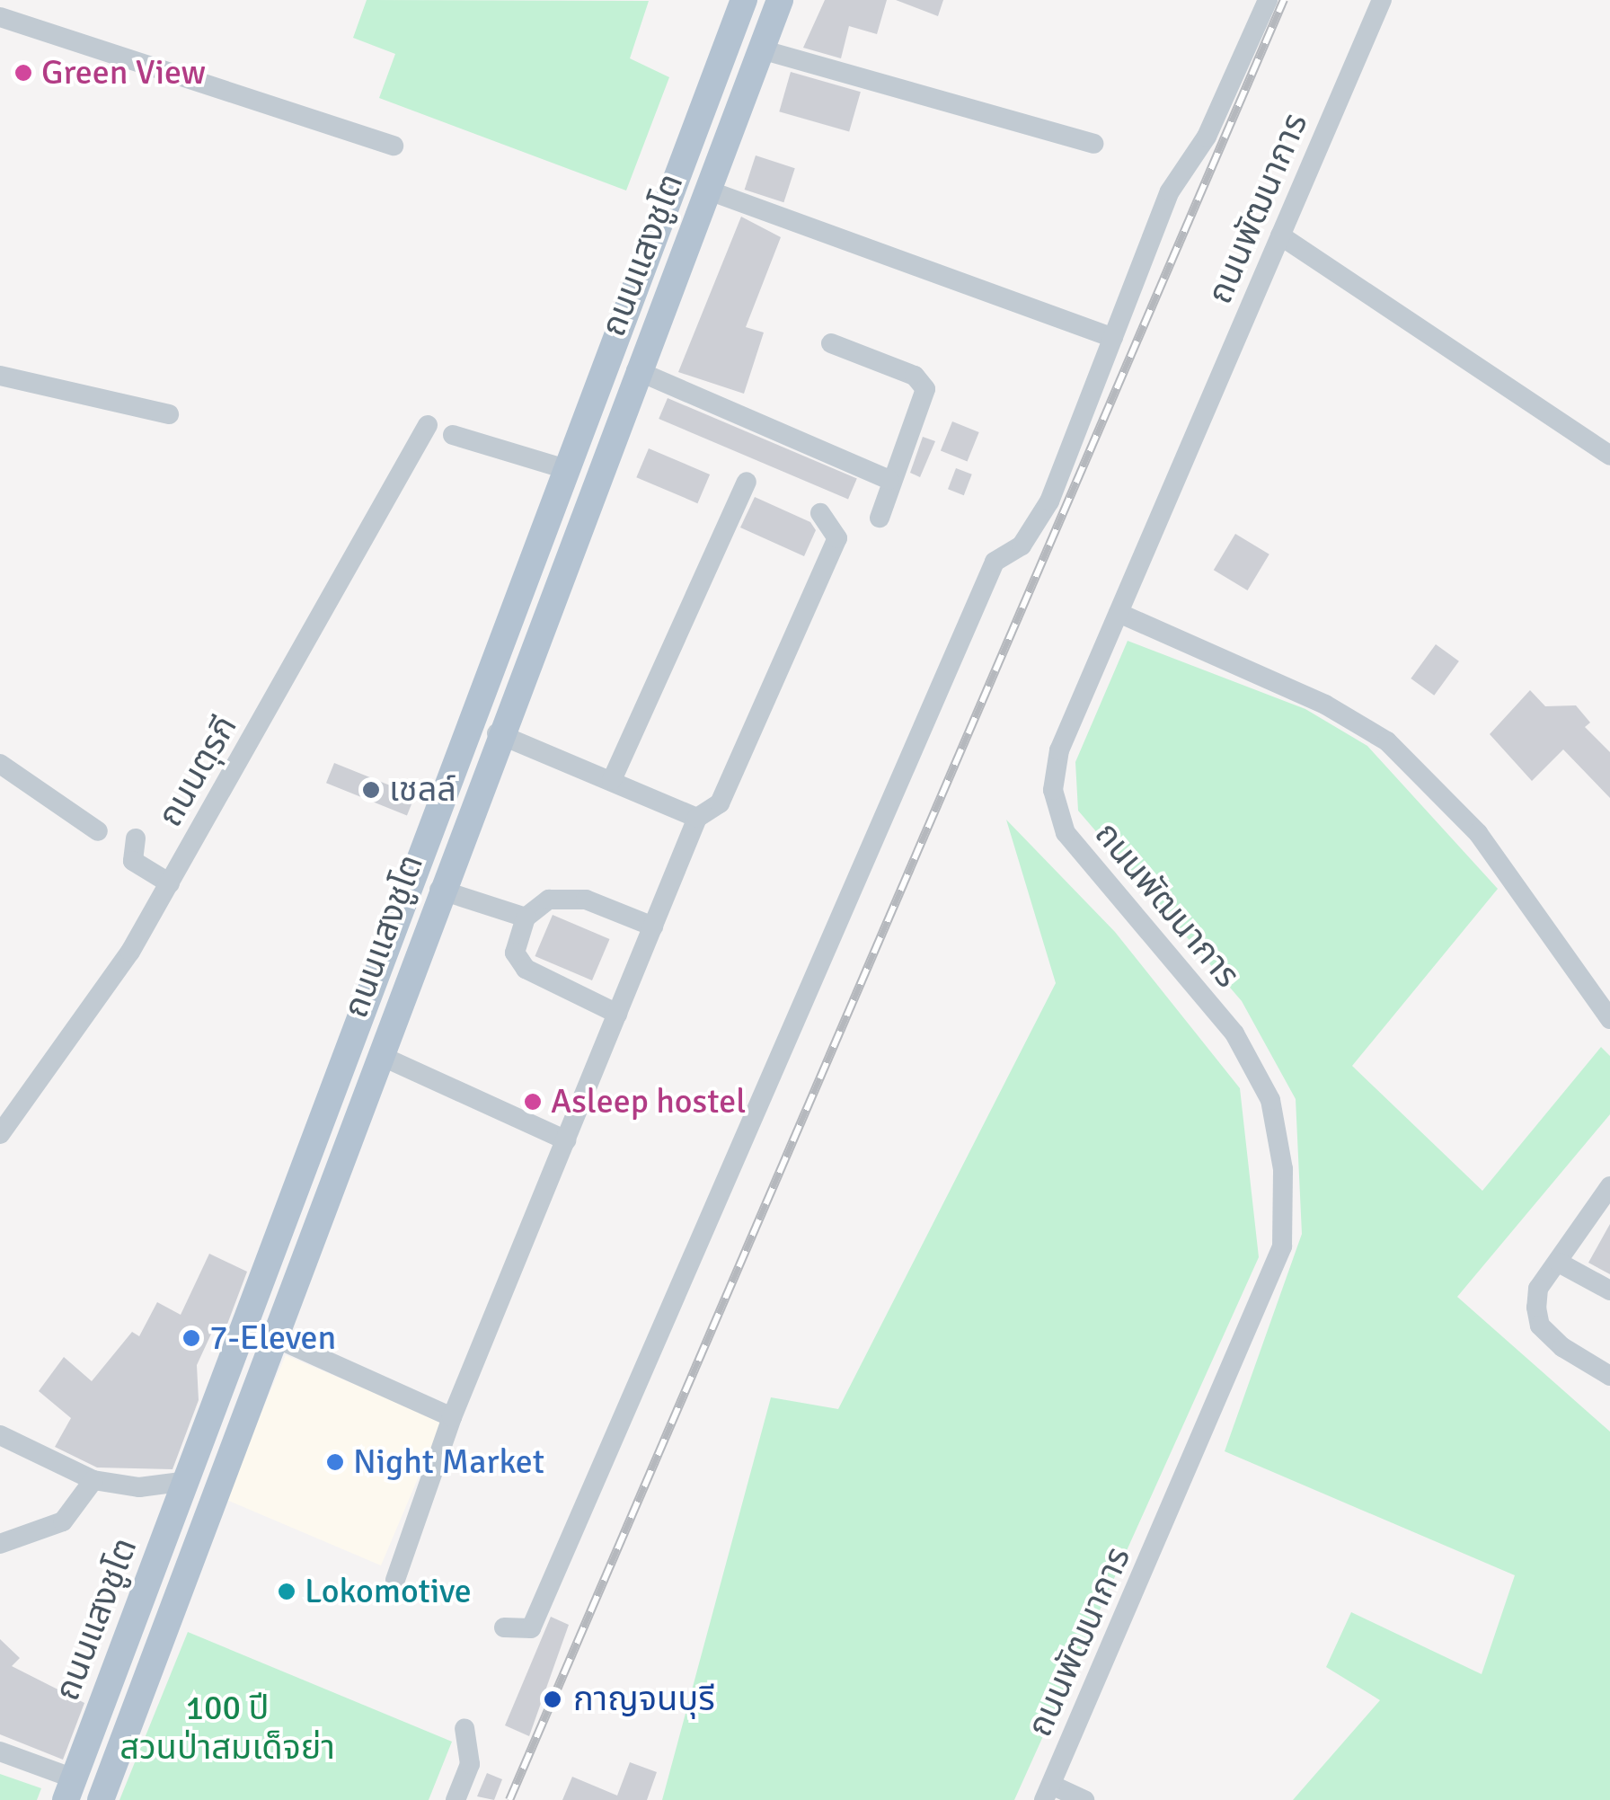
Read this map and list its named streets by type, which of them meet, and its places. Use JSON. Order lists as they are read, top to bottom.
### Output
{
  "streets": {
    "main road": ["ถนนแสงชูโต"],
    "street": ["ถนนพัฒนาการ", "ถนนตุรกี"]
  },
  "parks": ["100 ปี สวนป่าสมเด็จย่า"],
  "places": [
    "Green View",
    "เชลล์",
    "Asleep hostel",
    "7-Eleven",
    "Night Market",
    "Lokomotive",
    "กาญจนบุรี"
  ]
}
